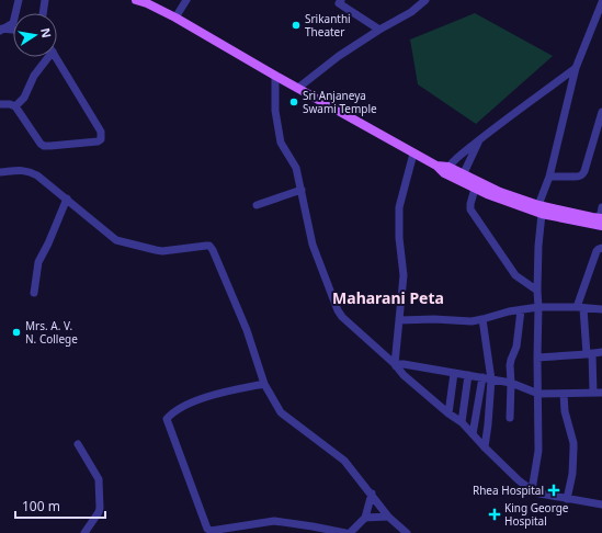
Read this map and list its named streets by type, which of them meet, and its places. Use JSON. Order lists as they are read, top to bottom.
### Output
{
  "districts": ["Maharani Peta"],
  "places": {
    "other": ["Srikanthi Theater", "Sri Anjaneya Swami Temple", "Mrs. A. V. N. College"],
    "health": ["Rhea Hospital", "King George Hospital"]
  },
  "scale_bar": "100 m",
  "north": "right"
}
